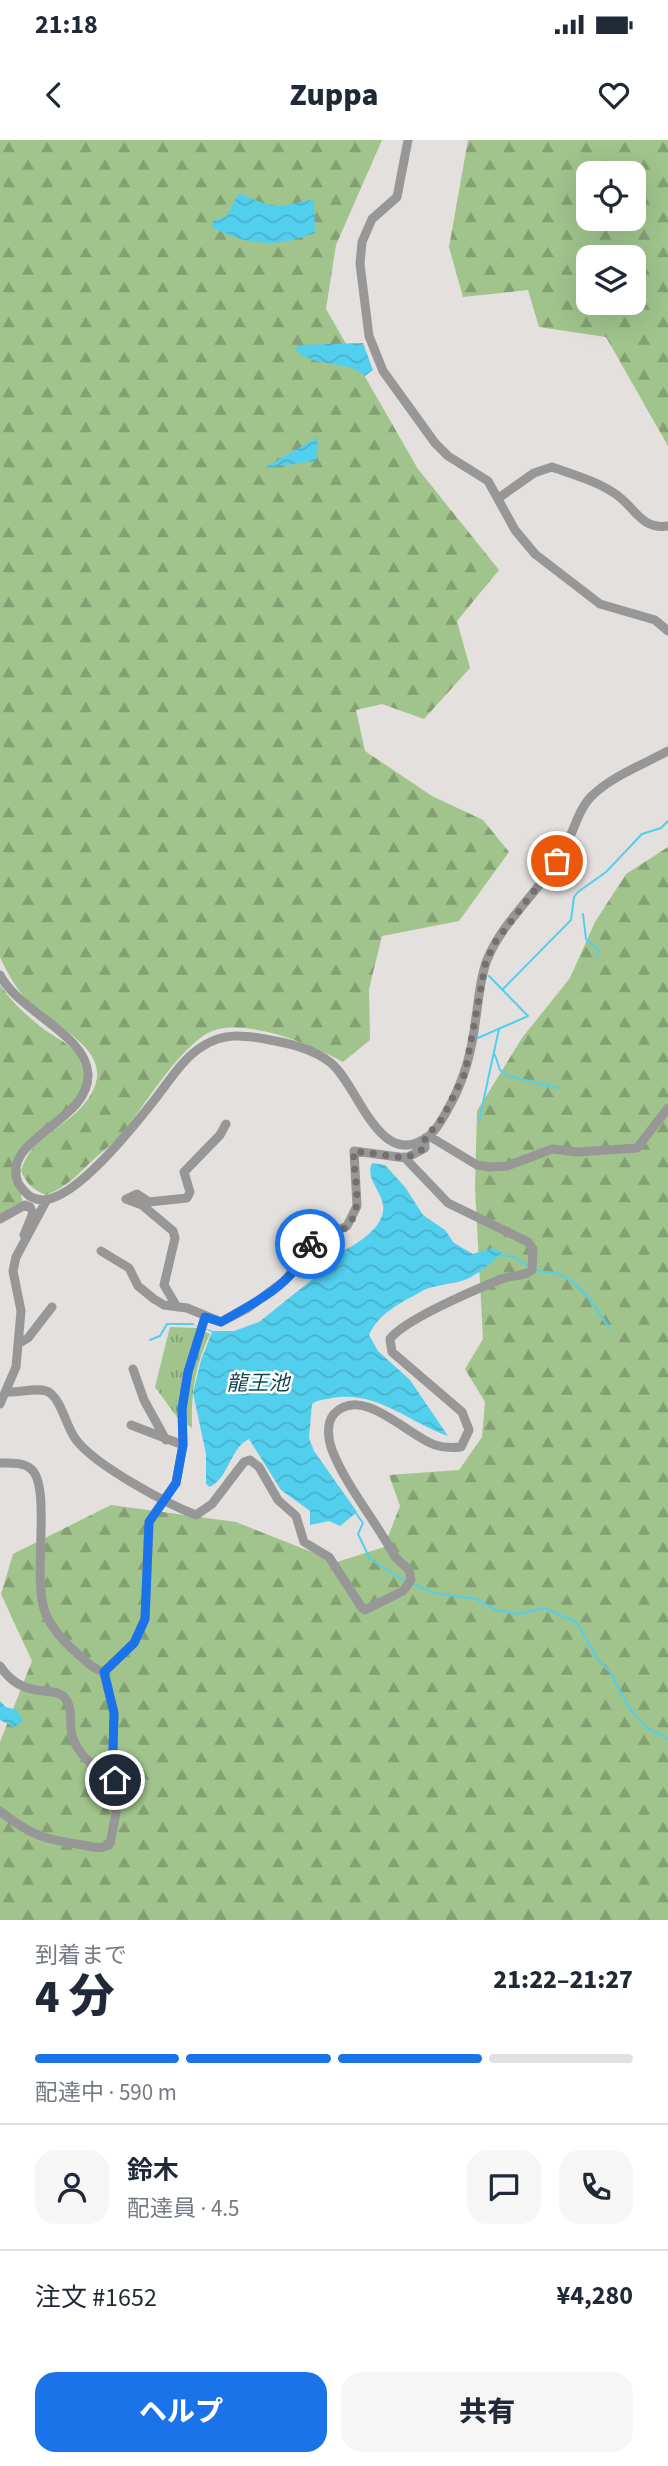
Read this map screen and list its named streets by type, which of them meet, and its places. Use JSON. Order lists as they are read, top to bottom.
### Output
{
  "water": ["龍王池"],
  "page": {
    "status": "21:18",
    "header": "Zuppa",
    "heading": ["4 分", "到着まで", "21:22–21:27"],
    "panel": [
      "鈴木",
      "配達員 · 4.5",
      "注文 #1652",
      "¥4,280"
    ],
    "bar": "配達中 · 590 m",
    "buttons": ["ヘルプ", "共有"]
  }
}
